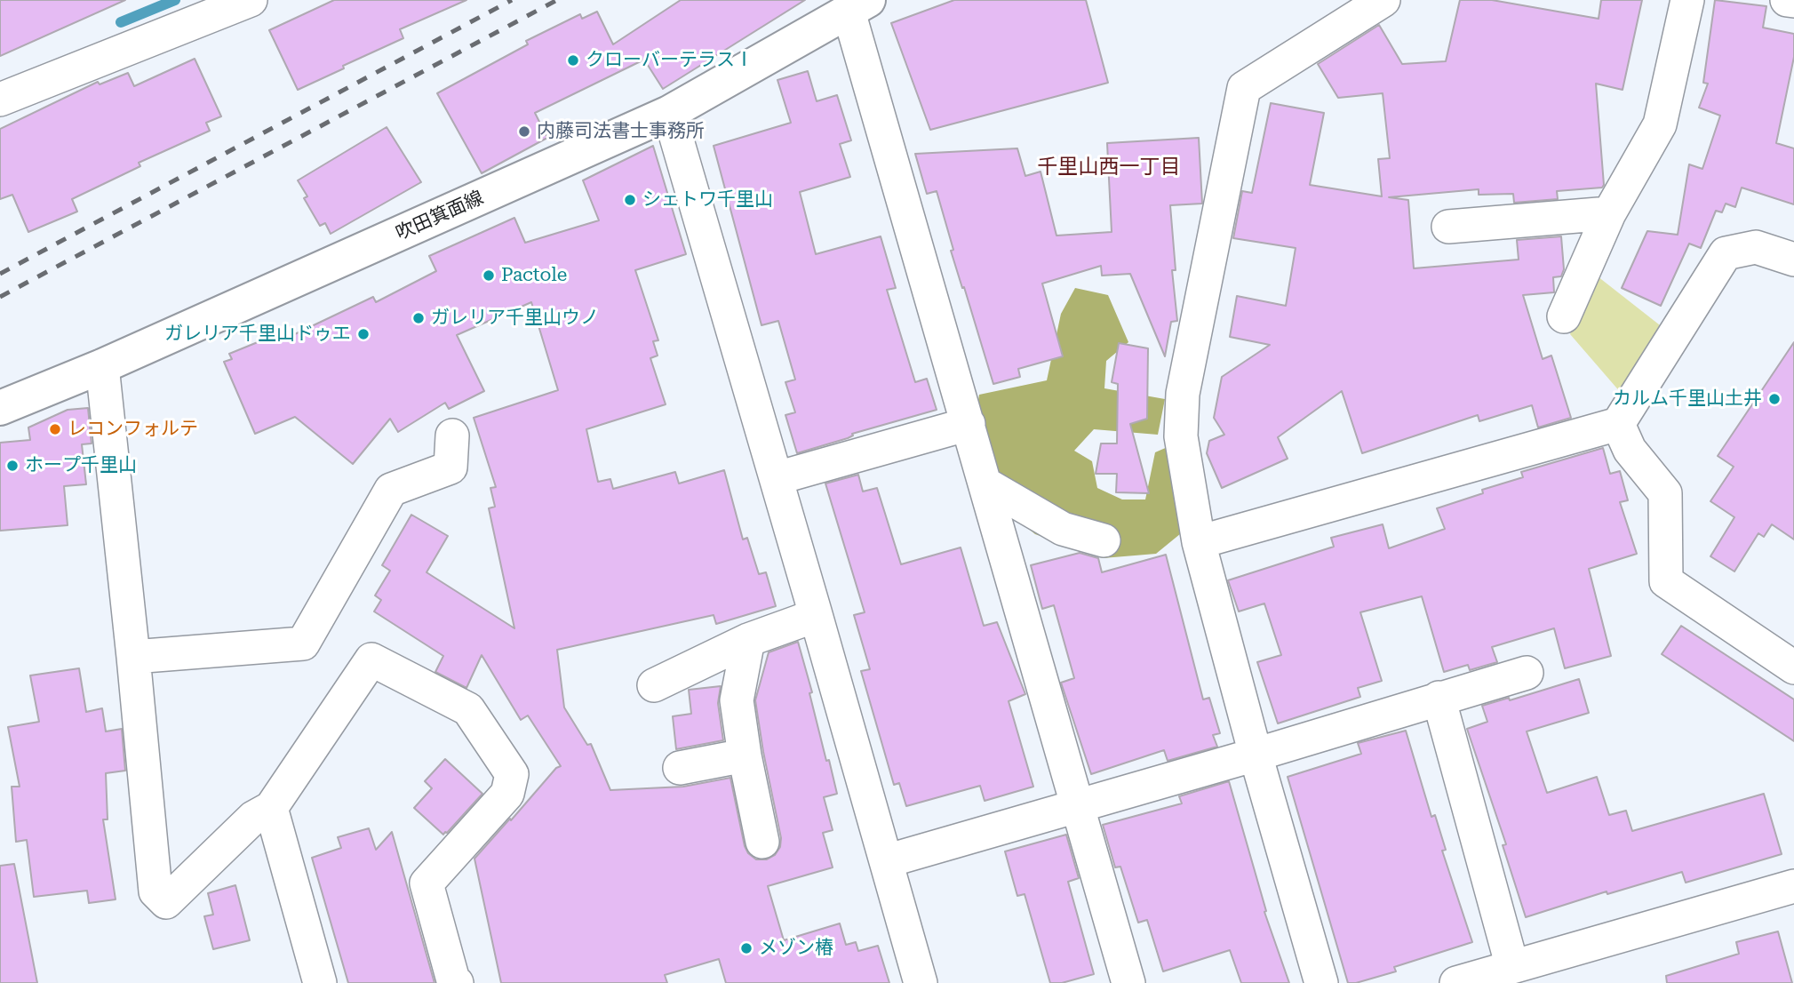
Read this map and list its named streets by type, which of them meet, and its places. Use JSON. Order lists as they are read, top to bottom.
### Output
{
  "streets": {
    "main road": ["吹田箕面線"]
  },
  "districts": ["千里山西一丁目"],
  "places": [
    "クローバーテラスⅠ",
    "内藤司法書士事務所",
    "シェトワ千里山",
    "Pactole",
    "ガレリア千里山ウノ",
    "ガレリア千里山ドゥエ",
    "カルム千里山土井",
    "レコンフォルテ",
    "ホープ千里山",
    "メゾン椿"
  ]
}
